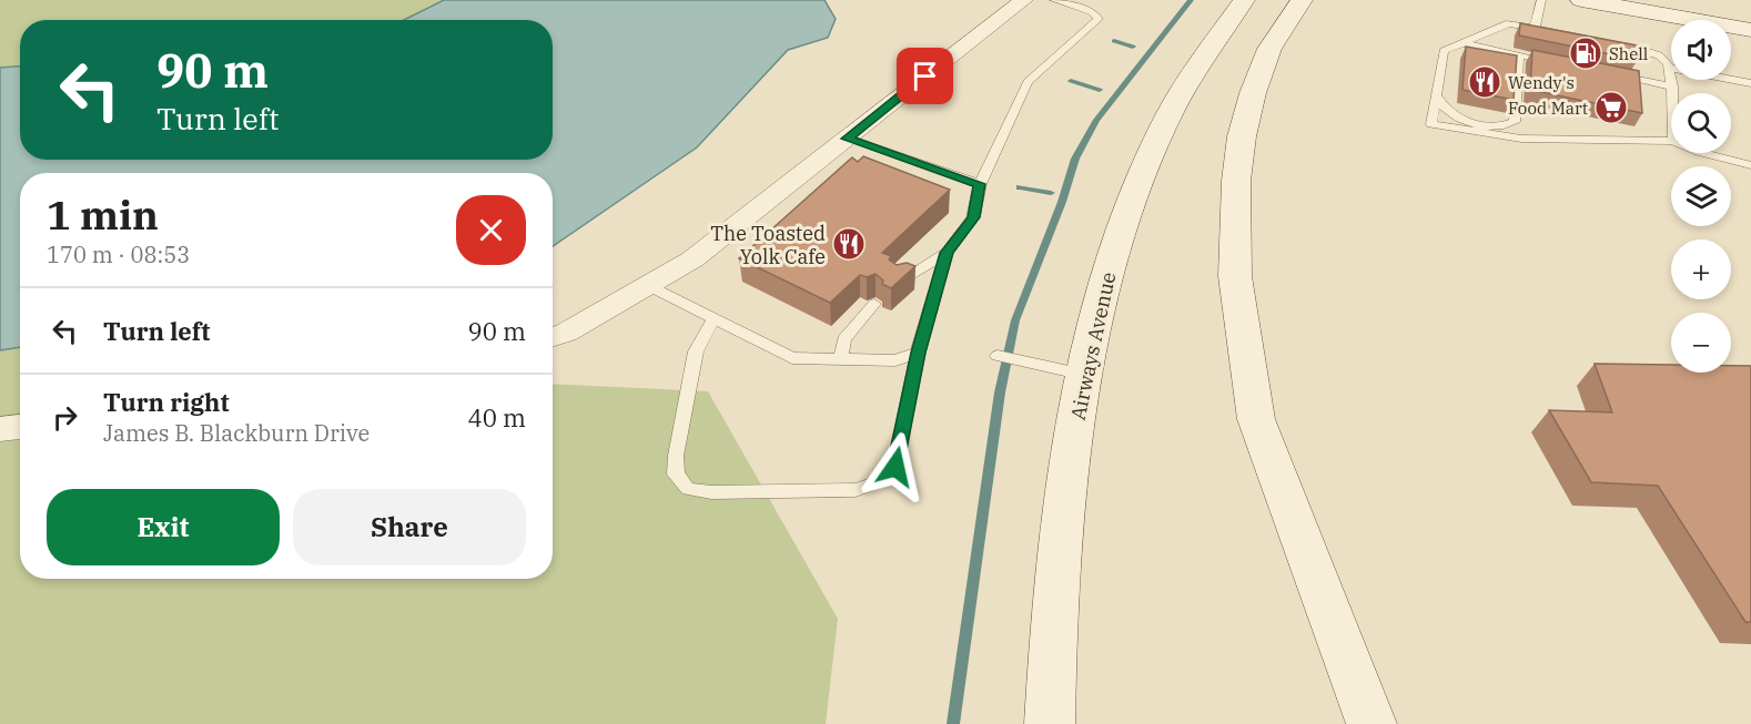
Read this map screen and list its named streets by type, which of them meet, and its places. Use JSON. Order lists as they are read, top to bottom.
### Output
{
  "streets": {
    "main road": ["Airways Avenue"]
  },
  "places": {
    "fuel station": ["Shell"],
    "restaurant": ["Wendy's", "The Toasted Yolk Cafe"],
    "supermarket": ["Food Mart"]
  },
  "page": {
    "map_buttons": ["+", "−"],
    "turn": ["90 m", "Turn left"],
    "heading": ["1 min", "170 m · 08:53"],
    "list": [
      {
        "name": "Turn left",
        "value": "90 m"
      },
      {
        "name": "Turn right",
        "note": "James B. Blackburn Drive",
        "value": "40 m"
      }
    ],
    "buttons": ["Exit", "Share"]
  }
}
